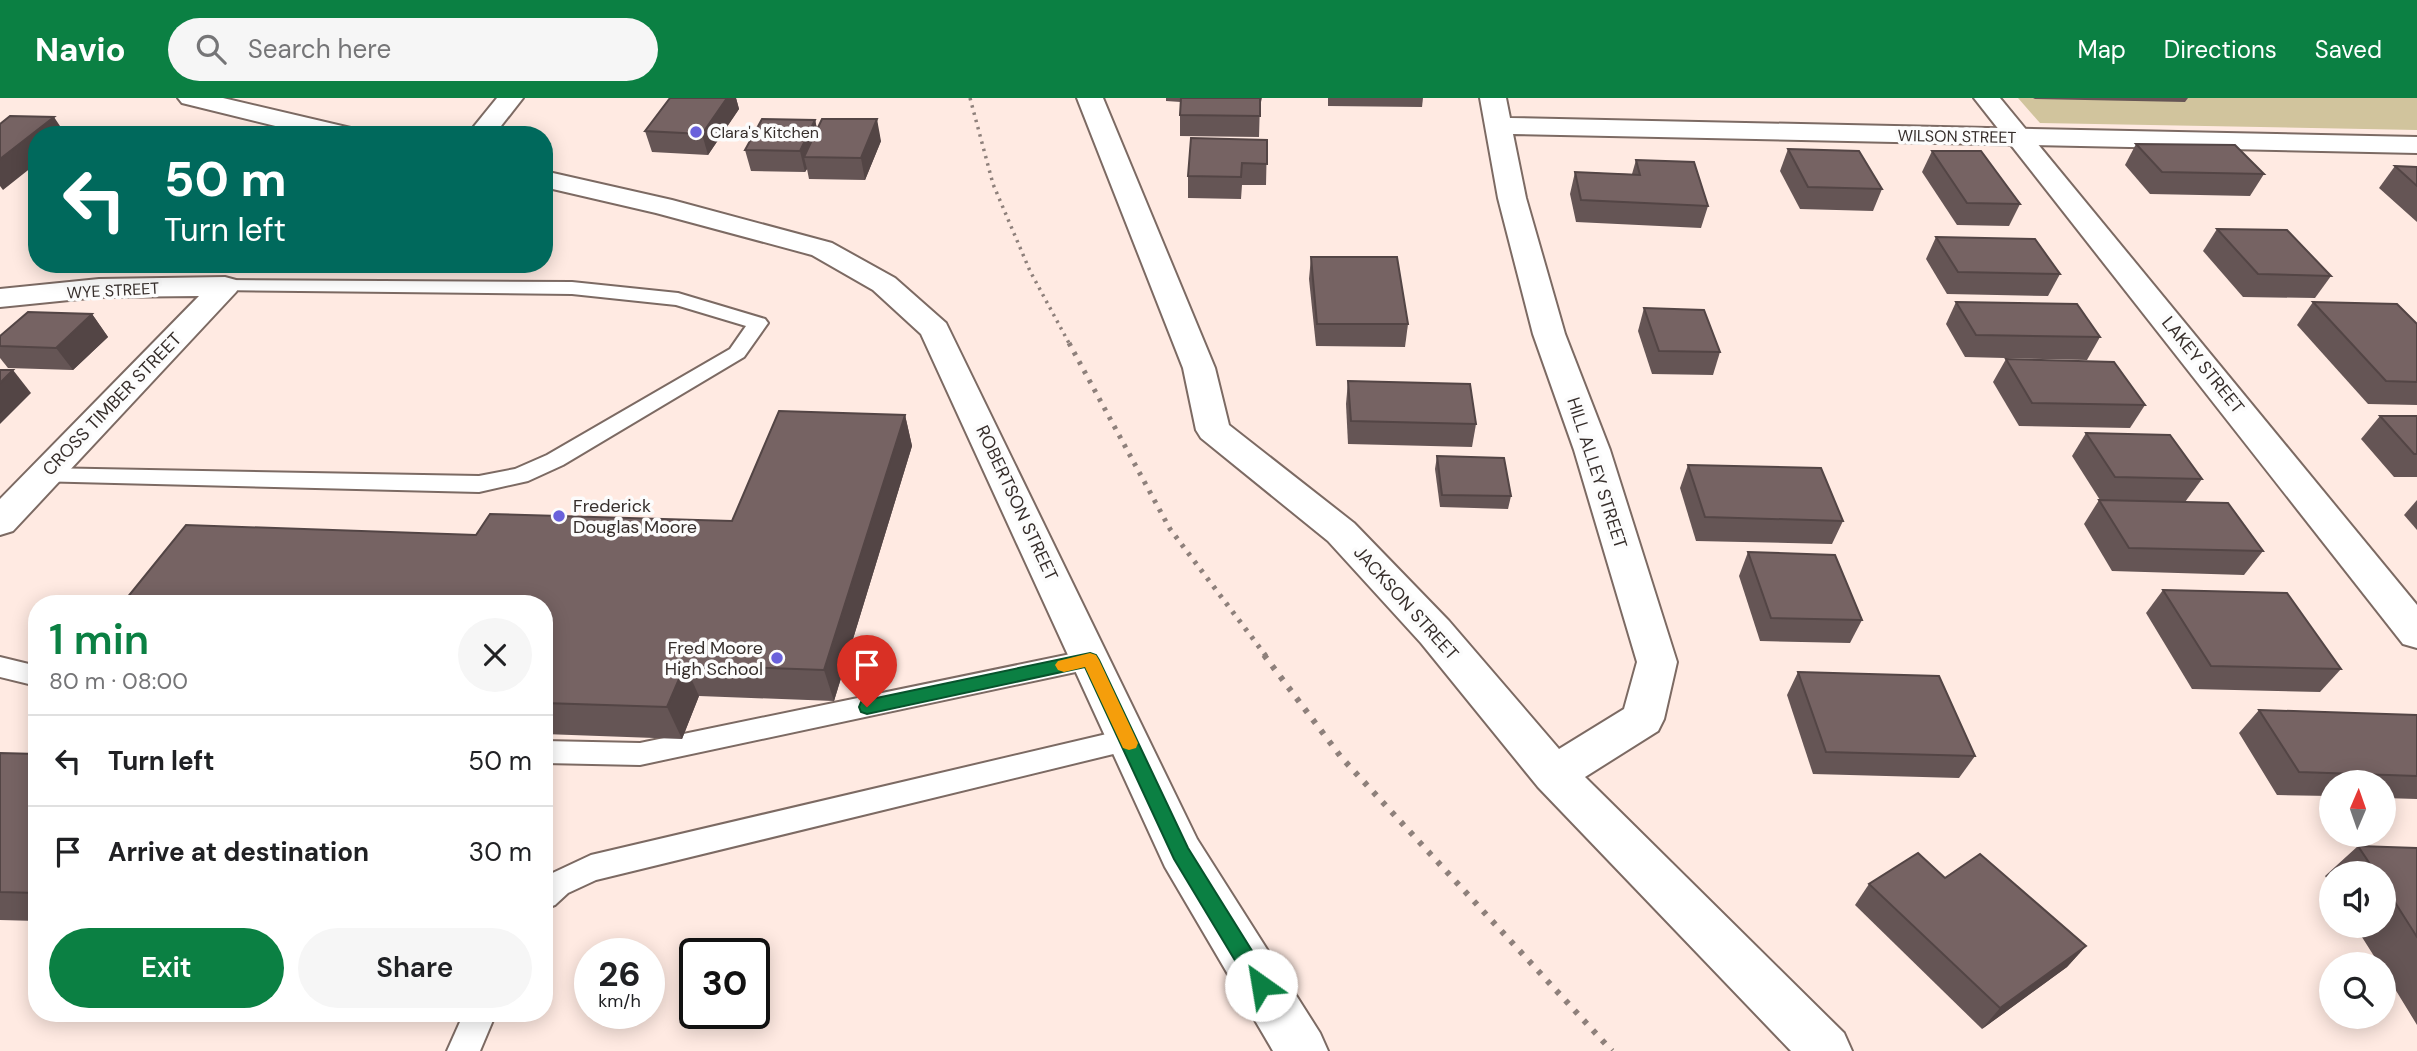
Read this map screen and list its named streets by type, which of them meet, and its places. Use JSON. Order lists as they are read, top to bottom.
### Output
{
  "streets": {
    "street": [
      "WILSON STREET",
      "WYE STREET",
      "LAKEY STREET",
      "CROSS TIMBER STREET",
      "HILL ALLEY STREET",
      "ROBERTSON STREET",
      "JACKSON STREET"
    ]
  },
  "crossings": [
    ["WILSON STREET", "LAKEY STREET"],
    ["WILSON STREET", "HILL ALLEY STREET"],
    ["WYE STREET", "CROSS TIMBER STREET"],
    ["HILL ALLEY STREET", "JACKSON STREET"]
  ],
  "places": ["Clara's Kitchen", "Frederick Douglas Moore", "Fred Moore High School"],
  "north": "top",
  "page": {
    "header": "Navio",
    "search": "Search here",
    "nav": ["Map", "Directions", "Saved"],
    "turn": ["50 m", "Turn left"],
    "heading": ["1 min", "80 m · 08:00"],
    "list": [
      {
        "name": "Turn left",
        "value": "50 m"
      },
      {
        "name": "Arrive at destination",
        "value": "30 m"
      }
    ],
    "buttons": ["Exit", "Share"],
    "speed": "26 km/h",
    "limit": "30"
  }
}
